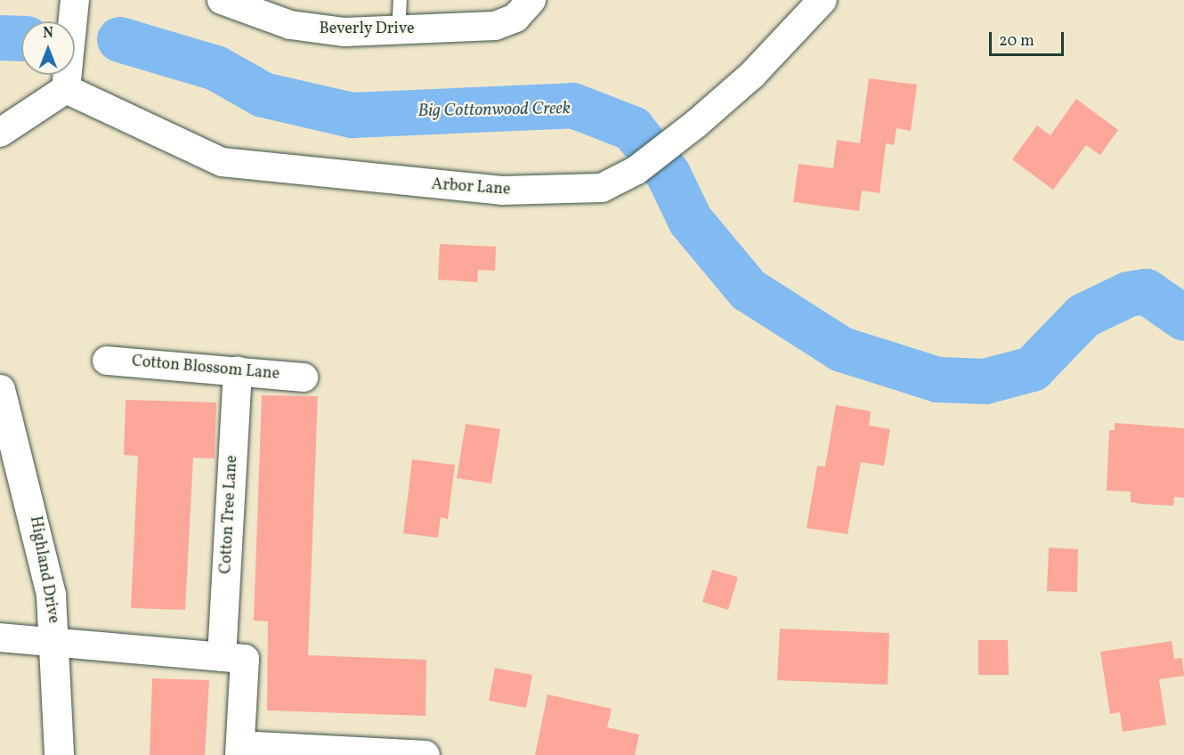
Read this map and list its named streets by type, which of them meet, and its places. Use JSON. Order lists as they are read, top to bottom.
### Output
{
  "streets": {
    "main road": ["Highland Drive"],
    "street": [
      "Beverly Drive",
      "Arbor Lane",
      "Cotton Blossom Lane",
      "Cotton Tree Lane"
    ]
  },
  "crossings": [
    ["Cotton Blossom Lane", "Cotton Tree Lane"]
  ],
  "water": ["Big Cottonwood Creek"],
  "scale_bar": "20 m",
  "north": "top"
}
